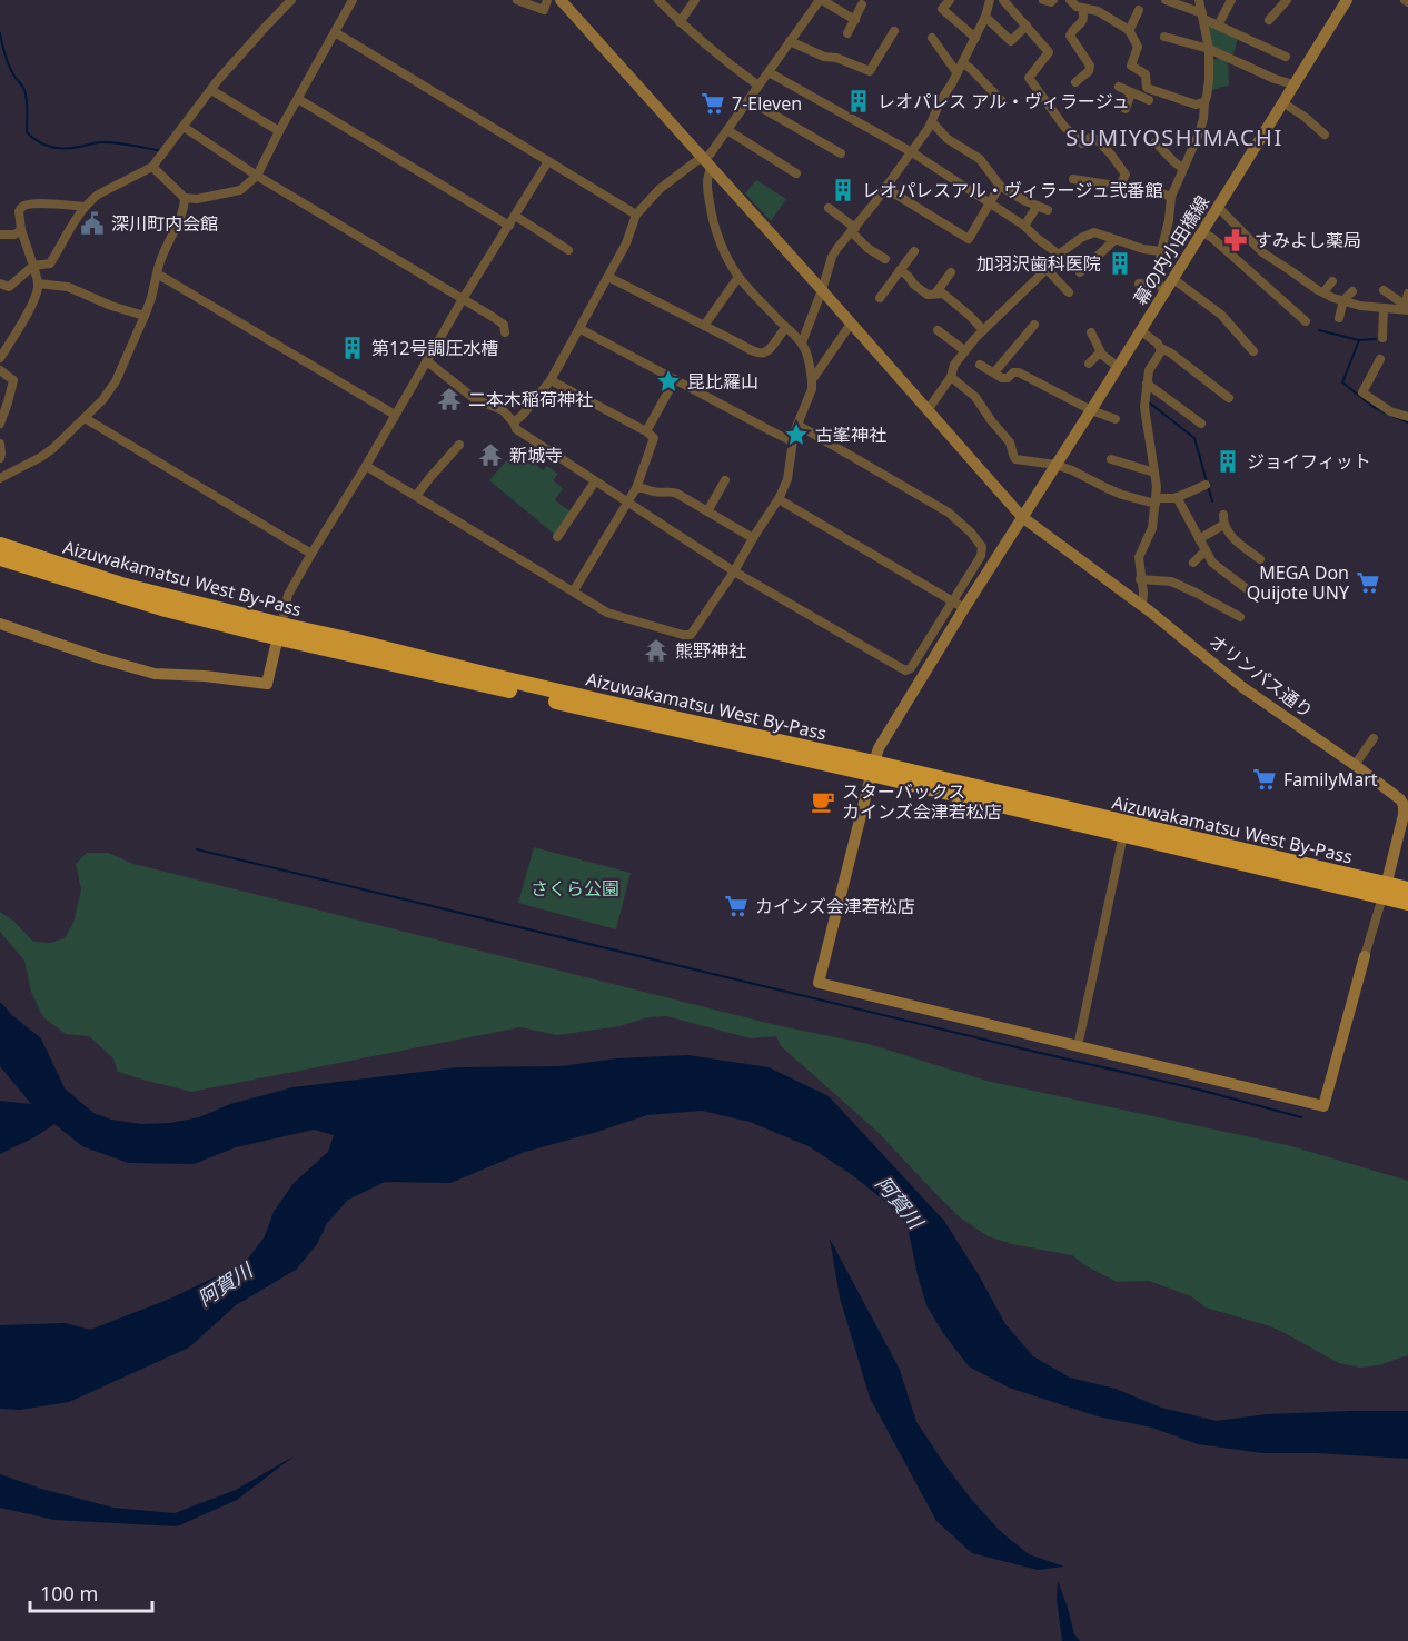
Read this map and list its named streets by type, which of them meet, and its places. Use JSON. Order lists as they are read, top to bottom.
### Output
{
  "streets": {
    "highway": ["Aizuwakamatsu West By-Pass"],
    "street": ["幕の内小田橋線", "オリンパス通り"]
  },
  "crossings": [
    ["幕の内小田橋線", "Aizuwakamatsu West By-Pass"],
    ["幕の内小田橋線", "オリンパス通り"],
    ["Aizuwakamatsu West By-Pass", "オリンパス通り"]
  ],
  "districts": ["SUMIYOSHIMACHI"],
  "water": ["阿賀川"],
  "parks": ["さくら公園"],
  "places": {
    "building": [
      "レオパレス アル・ヴィラージュ",
      "レオパレスアル・ヴィラージュ弐番館",
      "加羽沢歯科医院",
      "第12号調圧水槽",
      "ジョイフィット"
    ],
    "supermarket": [
      "7-Eleven",
      "MEGA Don Quijote UNY",
      "FamilyMart",
      "カインズ会津若松店"
    ],
    "public building": ["深川町内会館"],
    "pharmacy": ["すみよし薬局"],
    "place": ["昆比羅山", "古峯神社"],
    "temple": ["二本木稲荷神社", "新城寺", "熊野神社"],
    "cafe": ["スターバックス カインズ会津若松店"]
  },
  "scale_bar": "100 m"
}
